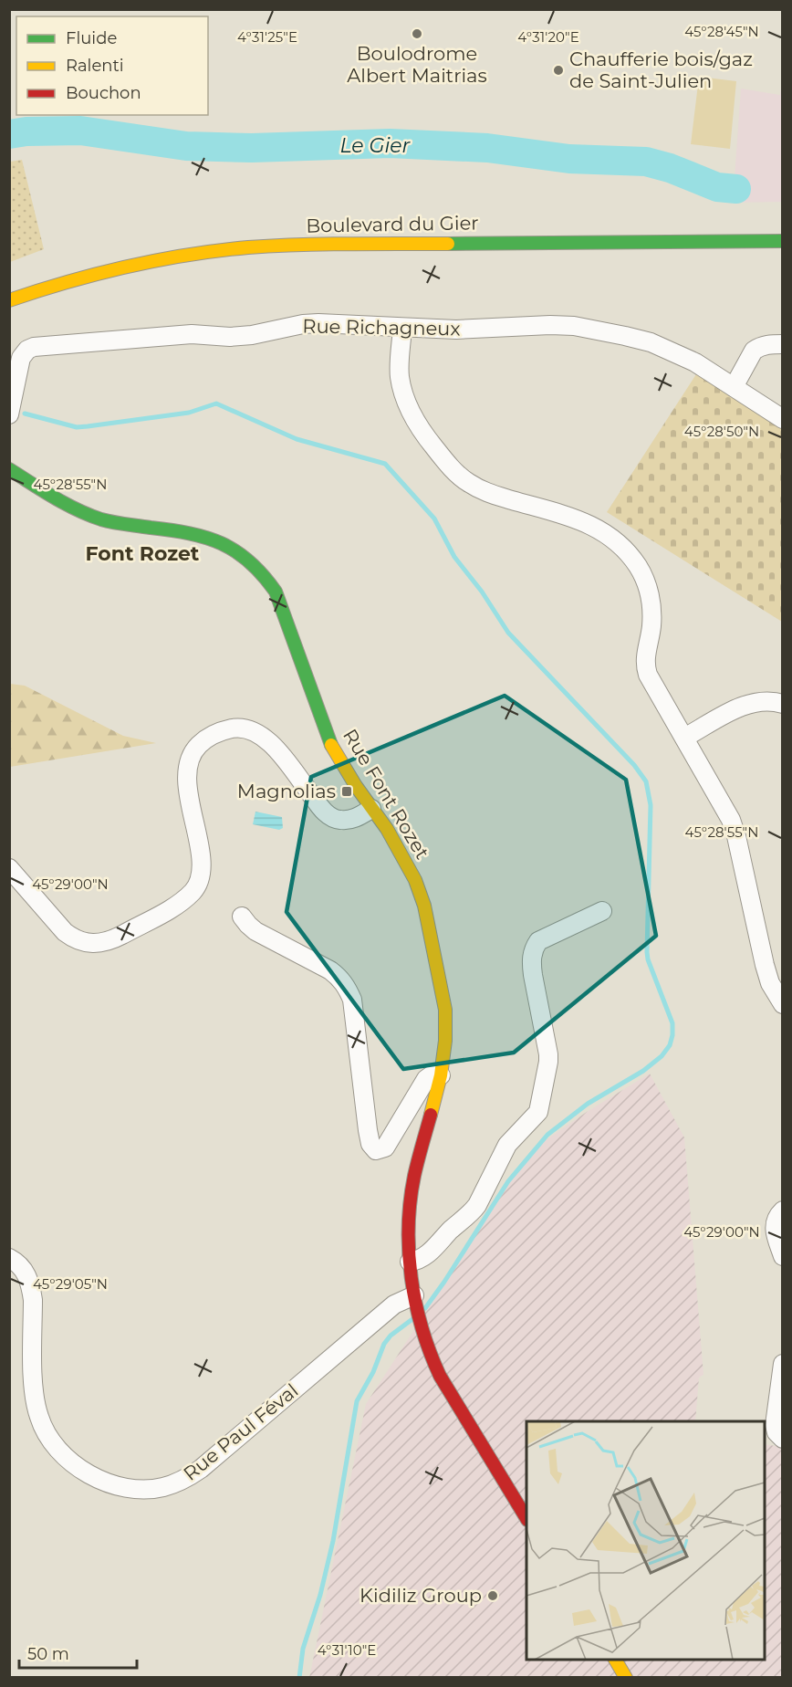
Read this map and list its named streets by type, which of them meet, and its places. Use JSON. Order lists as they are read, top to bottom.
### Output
{
  "streets": {
    "main road": ["Boulevard du Gier", "Rue Font Rozet"],
    "street": ["Rue Richagneux", "Rue Paul Féval"]
  },
  "crossings": [
    ["Rue Font Rozet", "Rue Paul Féval"]
  ],
  "districts": ["Font Rozet"],
  "water": ["Le Gier"],
  "places": {
    "other": ["Boulodrome Albert Maitrias", "Chaufferie bois/gaz de Saint-Julien", "Kidiliz Group"],
    "transit": ["Magnolias"]
  },
  "legend": ["Fluide", "Ralenti", "Bouchon"],
  "scale_bar": "50 m",
  "coordinates": [
    "45°28'45\"N",
    "4°31'25\"E",
    "4°31'20\"E",
    "45°28'50\"N",
    "45°28'55\"N",
    "45°29'00\"N",
    "45°29'05\"N",
    "4°31'10\"E"
  ]
}
